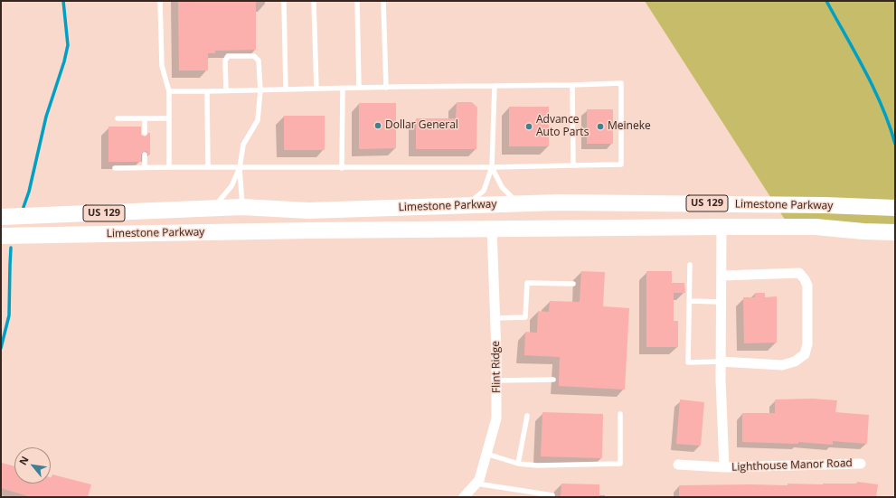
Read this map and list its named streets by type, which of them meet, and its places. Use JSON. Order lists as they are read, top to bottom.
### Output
{
  "streets": {
    "main road": ["US 129", "Limestone Parkway"],
    "street": ["Flint Ridge", "Lighthouse Manor Road"]
  },
  "crossings": [
    ["Limestone Parkway", "Flint Ridge"],
    ["Limestone Parkway", "Lighthouse Manor Road"]
  ],
  "places": ["Dollar General", "Advance Auto Parts", "Meineke"],
  "north": "top left"
}
